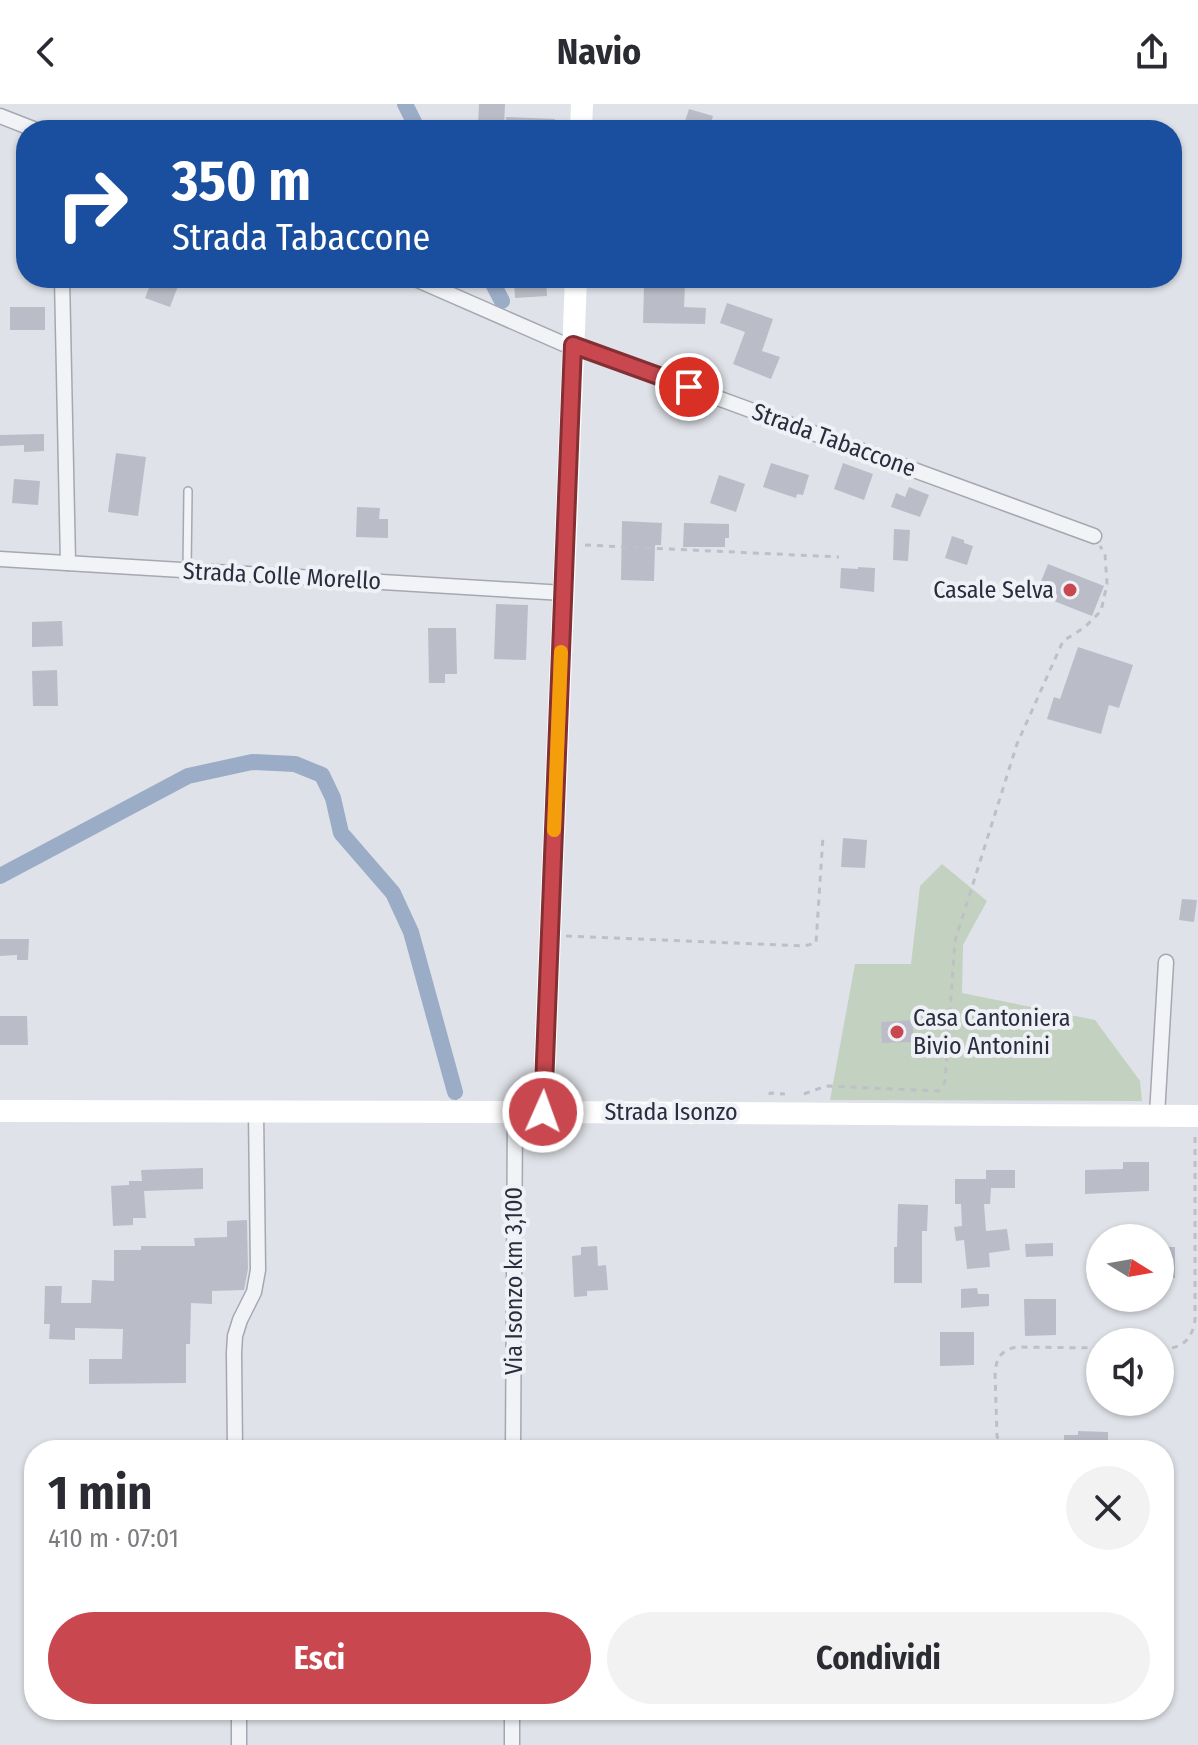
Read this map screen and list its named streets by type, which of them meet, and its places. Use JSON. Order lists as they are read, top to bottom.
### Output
{
  "streets": {
    "main road": ["Strada Isonzo"],
    "street": ["Strada Tabaccone", "Strada Colle Morello", "Via Isonzo km 3,100"]
  },
  "crossings": [
    ["Strada Isonzo", "Via Isonzo km 3,100"]
  ],
  "places": ["Casale Selva", "Casa Cantoniera Bivio Antonini"],
  "north": "right",
  "page": {
    "header": "Navio",
    "turn": ["350 m", "Strada Tabaccone"],
    "heading": ["1 min", "410 m · 07:01"],
    "buttons": ["Esci", "Condividi"]
  }
}
